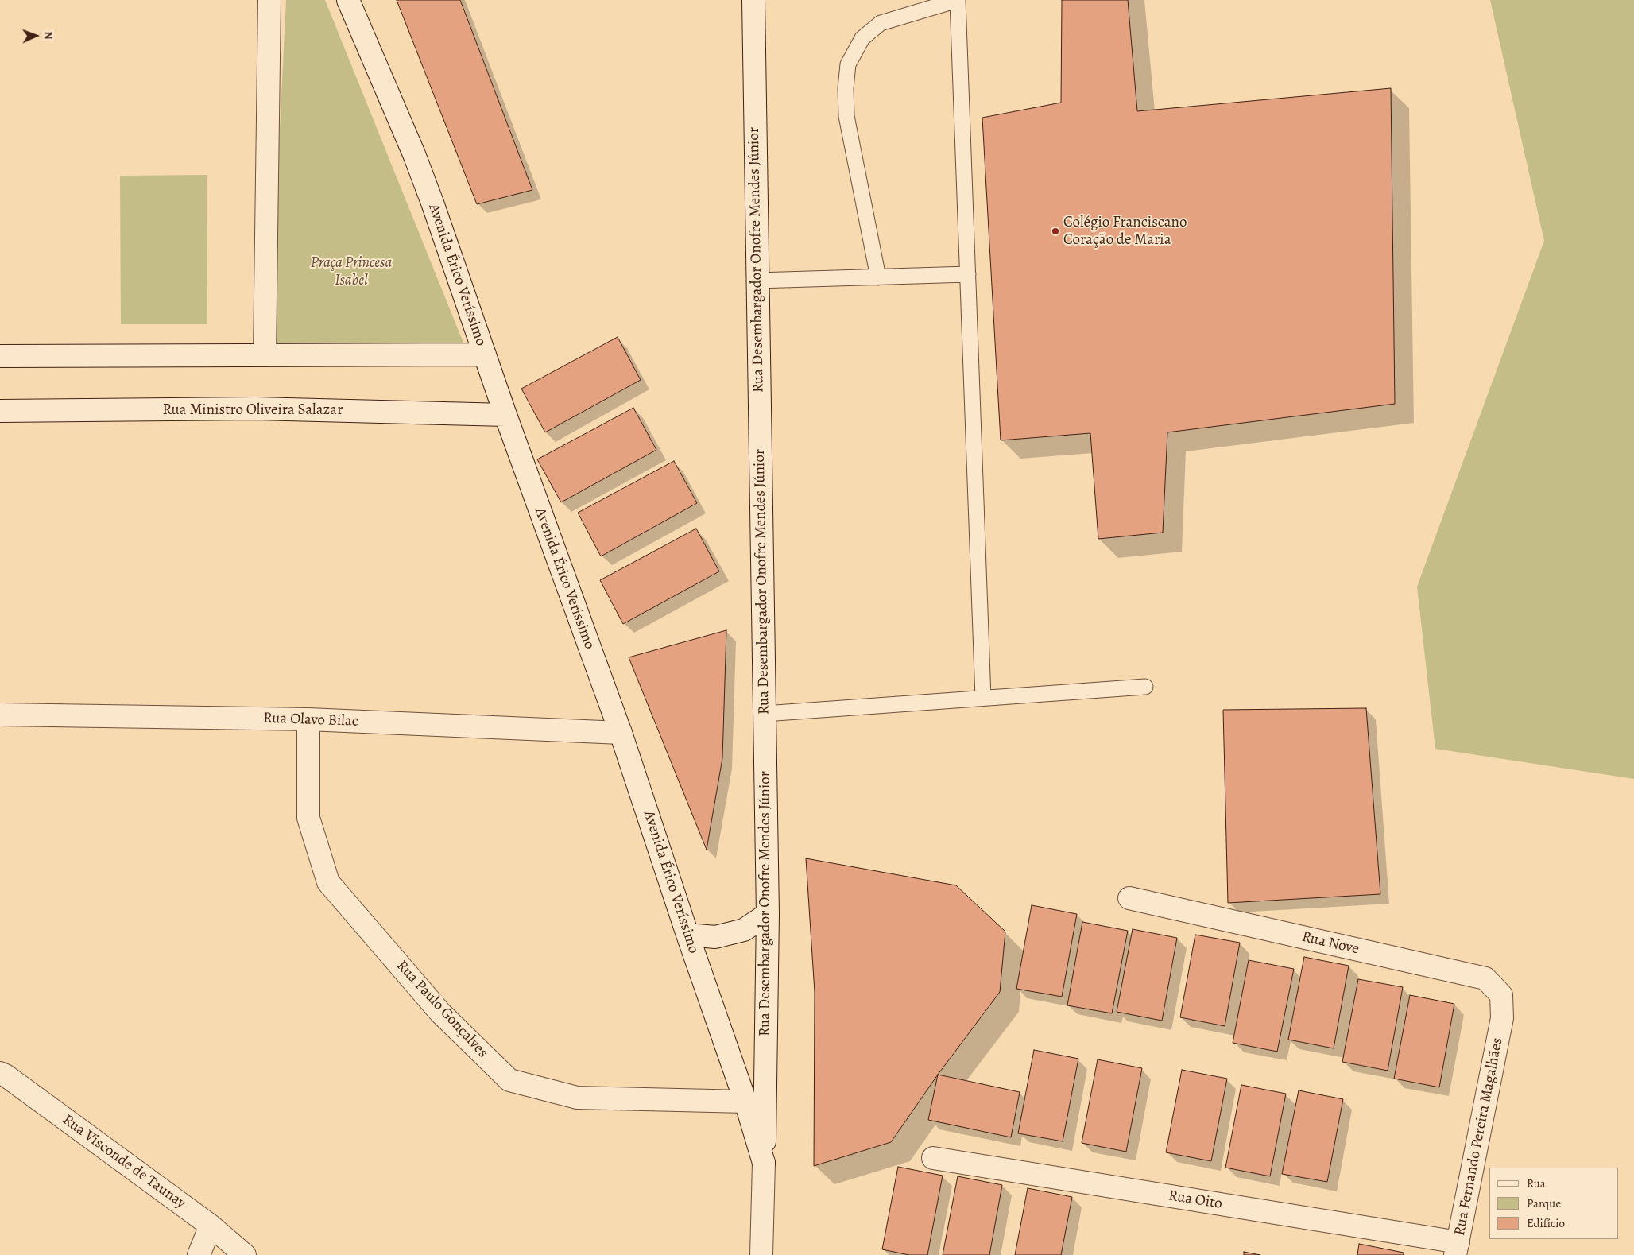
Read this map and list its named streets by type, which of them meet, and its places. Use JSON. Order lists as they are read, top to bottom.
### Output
{
  "streets": {
    "street": [
      "Rua Desembargador Onofre Mendes Júnior",
      "Avenida Érico Veríssimo",
      "Rua Ministro Oliveira Salazar",
      "Rua Olavo Bilac",
      "Rua Nove",
      "Rua Paulo Gonçalves",
      "Rua Fernando Pereira Magalhães",
      "Rua Visconde de Taunay",
      "Rua Oito"
    ]
  },
  "crossings": [
    ["Rua Desembargador Onofre Mendes Júnior", "Avenida Érico Veríssimo"],
    ["Avenida Érico Veríssimo", "Rua Ministro Oliveira Salazar"],
    ["Avenida Érico Veríssimo", "Rua Olavo Bilac"],
    ["Avenida Érico Veríssimo", "Rua Paulo Gonçalves"],
    ["Rua Olavo Bilac", "Rua Paulo Gonçalves"],
    ["Rua Nove", "Rua Fernando Pereira Magalhães"],
    ["Rua Fernando Pereira Magalhães", "Rua Oito"]
  ],
  "parks": ["Praça Princesa Isabel"],
  "places": ["Colégio Franciscano Coração de Maria"],
  "legend": ["Rua", "Parque", "Edifício"],
  "north": "right"
}
